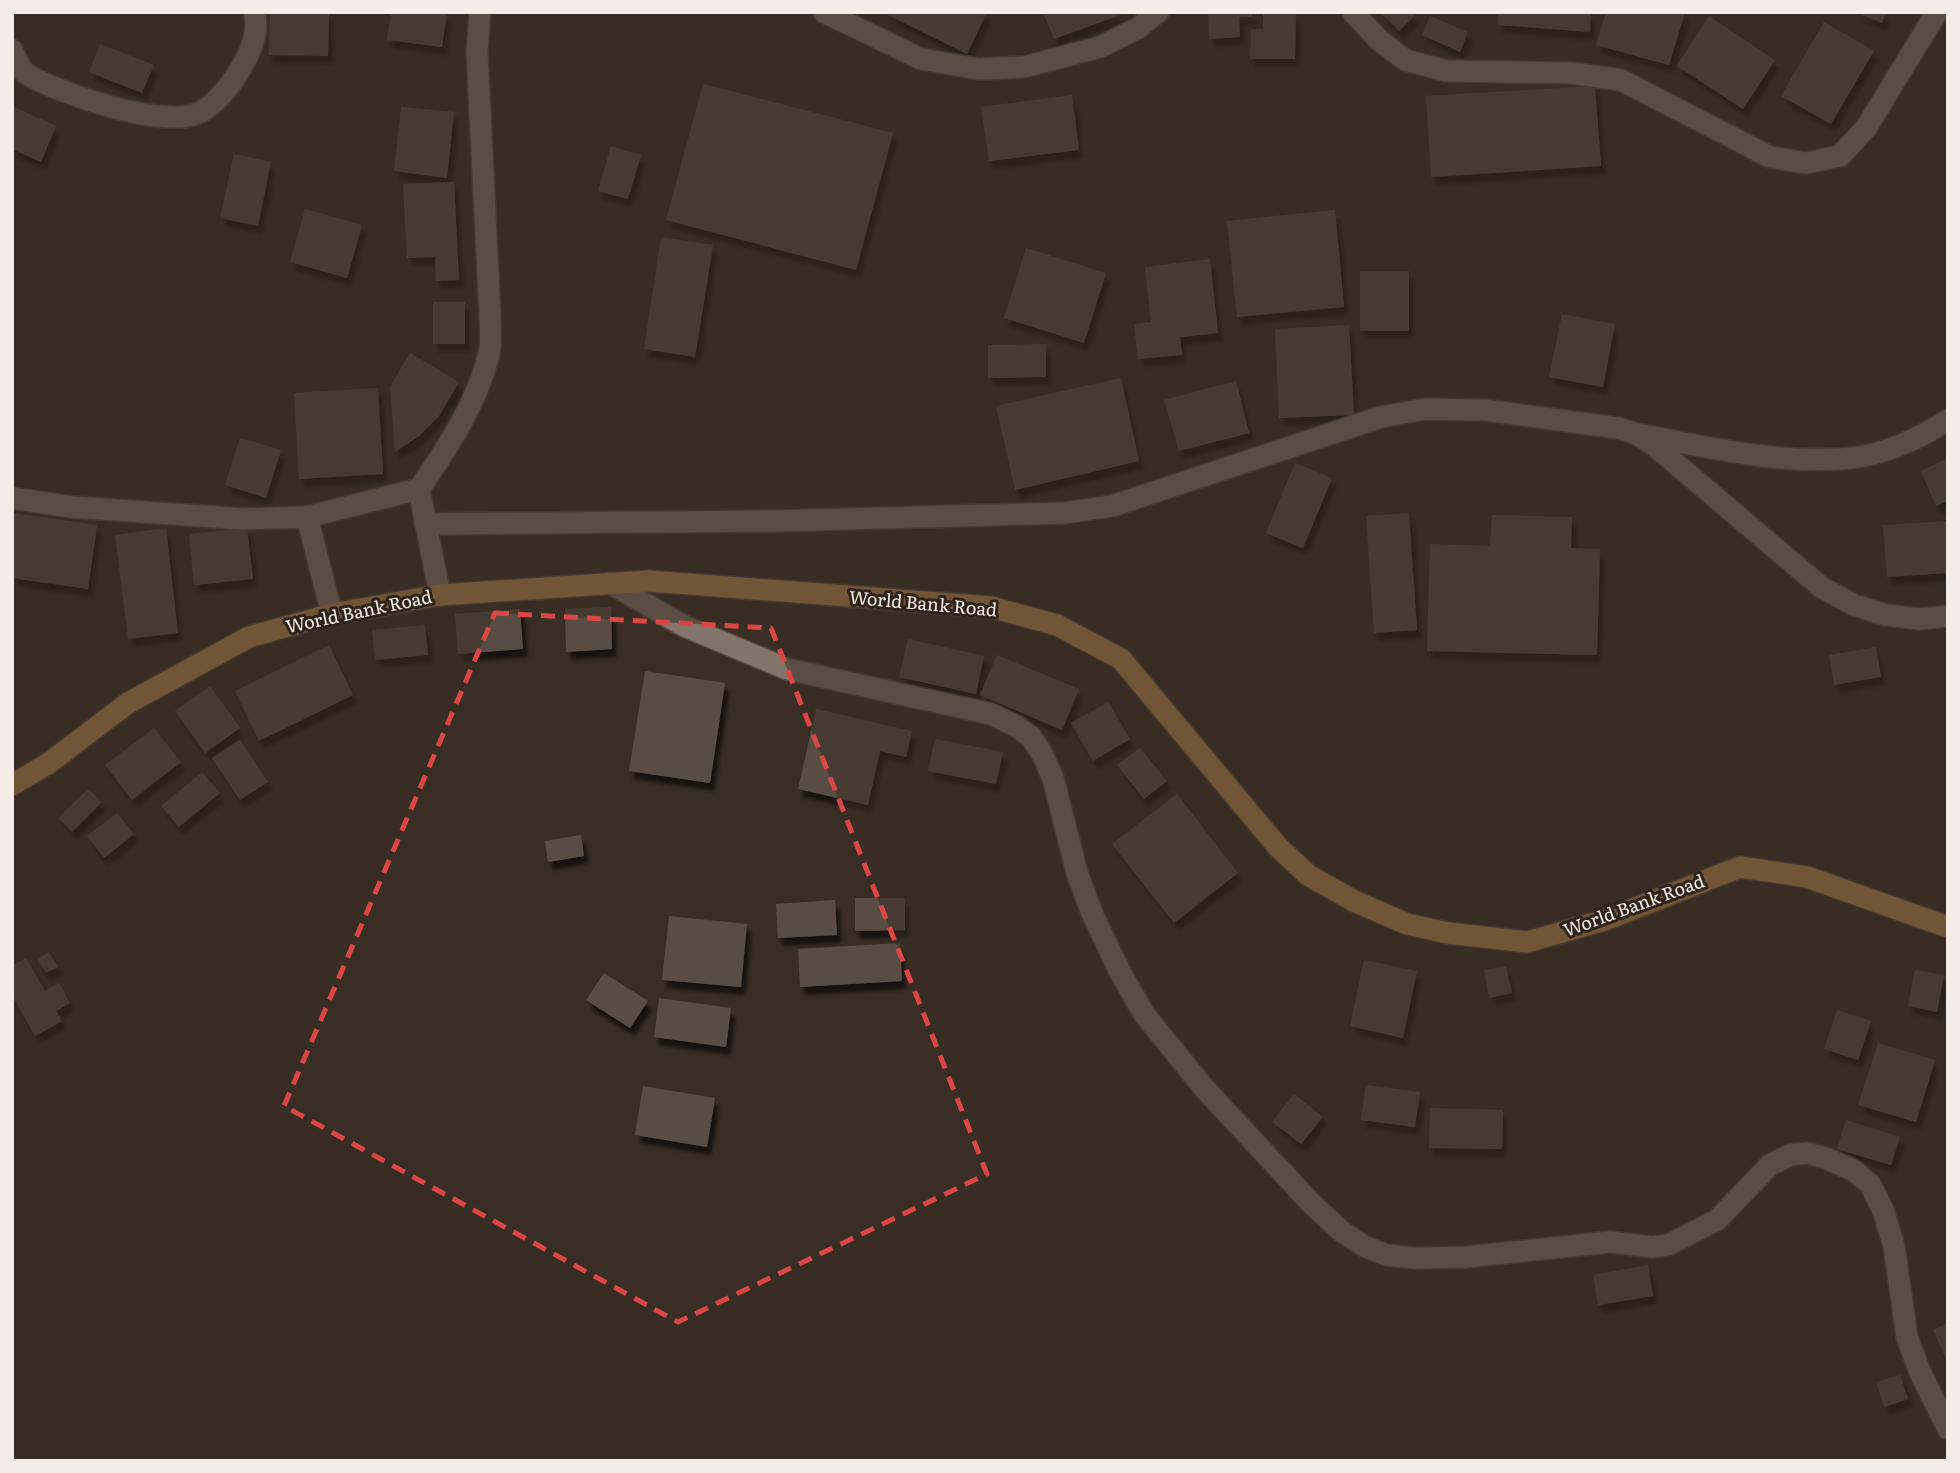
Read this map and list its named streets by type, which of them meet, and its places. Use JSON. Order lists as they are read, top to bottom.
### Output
{
  "streets": {
    "main road": ["World Bank Road"]
  }
}
